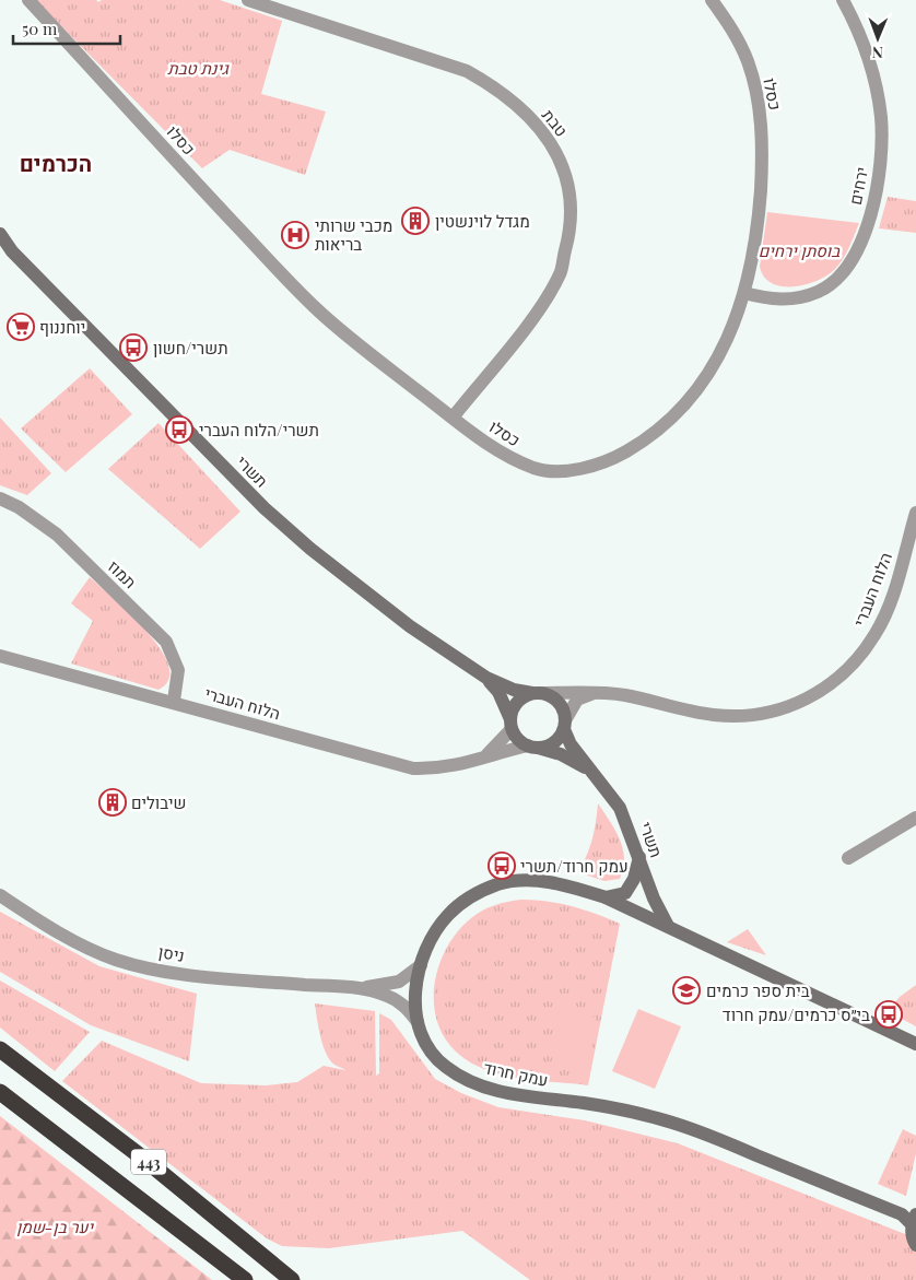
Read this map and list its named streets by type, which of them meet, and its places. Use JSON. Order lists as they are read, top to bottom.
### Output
{
  "streets": {
    "highway": ["443"],
    "street": [
      "כסלו",
      "טבת",
      "ירחים",
      "תשרי",
      "תמוז",
      "הלוח העברי",
      "ניסן",
      "עמק חרוד"
    ]
  },
  "crossings": [
    ["כסלו", "טבת"],
    ["כסלו", "ירחים"],
    ["תשרי", "הלוח העברי"],
    ["תשרי", "עמק חרוד"],
    ["תמוז", "הלוח העברי"],
    ["ניסן", "עמק חרוד"]
  ],
  "districts": ["הכרמים"],
  "parks": ["גינת טבת", "בוסתן ירחים", "יער בן-שמן"],
  "places": {
    "building": ["מגדל לוינשטין", "שיבולים"],
    "hospital": ["מכבי שרותי בריאות"],
    "supermarket": ["יוחננוף"],
    "bus stop": [
      "תשרי/חשון",
      "תשרי/הלוח העברי",
      "עמק חרוד/תשרי",
      "בי״ס כרמים/עמק חרוד"
    ],
    "school or university": ["בית ספר כרמים"]
  },
  "scale_bar": "50 m",
  "north": "bottom"
}
